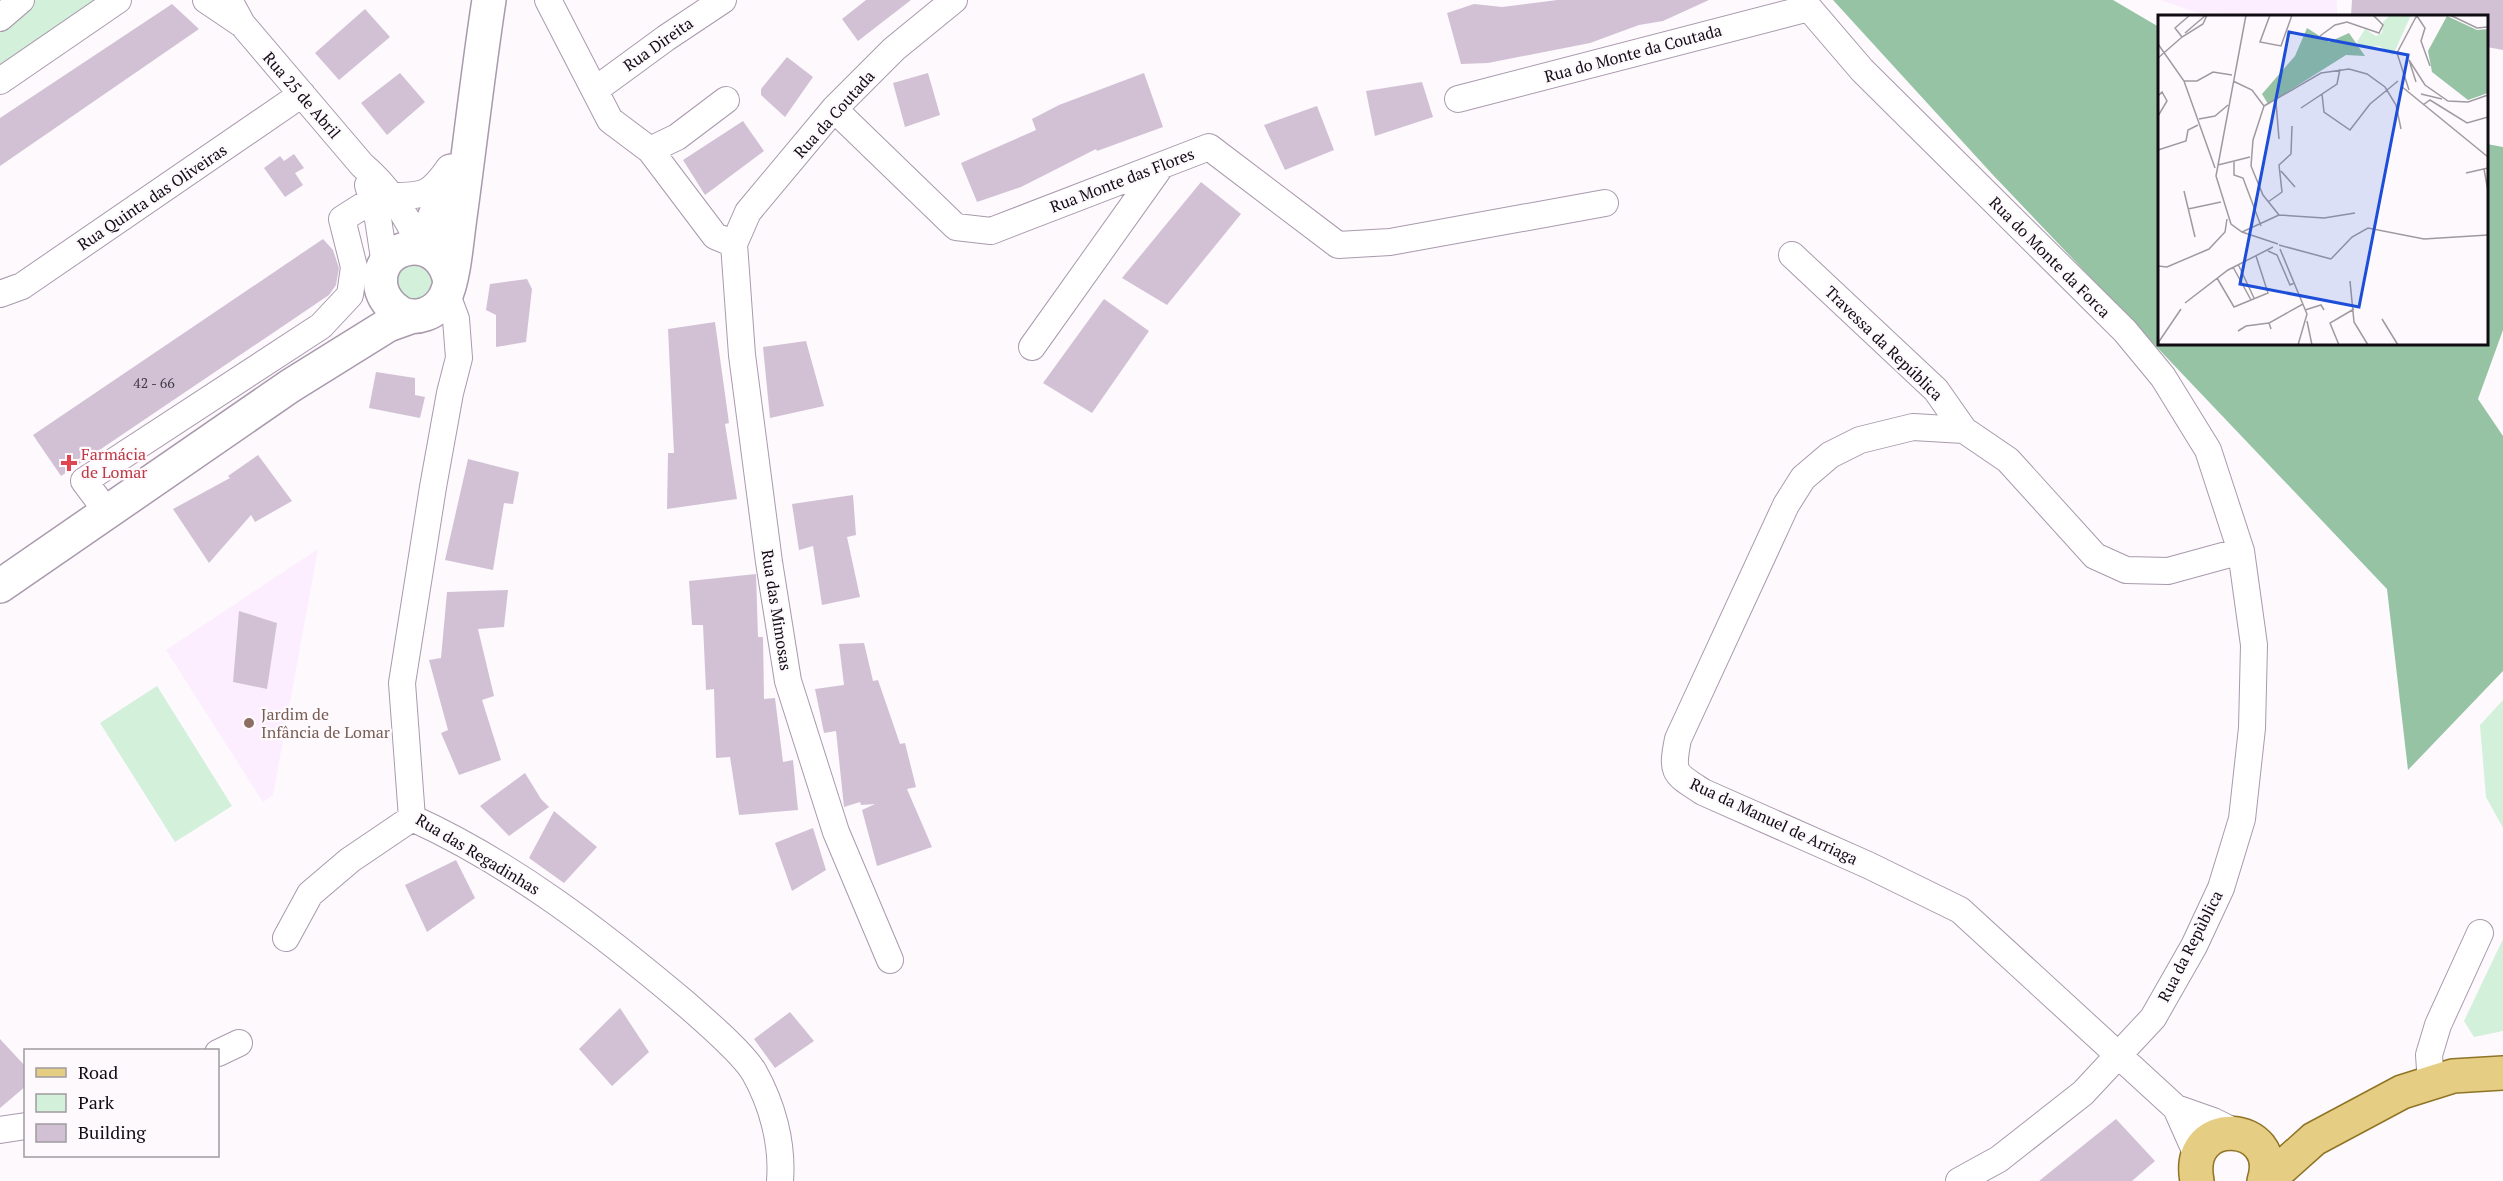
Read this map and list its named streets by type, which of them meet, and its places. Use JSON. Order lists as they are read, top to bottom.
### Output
{
  "streets": {
    "street": [
      "Rua Direita",
      "Rua do Monte da Coutada",
      "Rua 25 de Abril",
      "Rua da Coutada",
      "Rua Monte das Flores",
      "Rua Quinta das Oliveiras",
      "Rua do Monte da Forca",
      "Travessa da República",
      "Rua das Mimosas",
      "Rua da Manuel de Arriaga",
      "Rua das Regadinhas",
      "Rua da Repùblica"
    ]
  },
  "crossings": [
    ["Rua do Monte da Coutada", "Rua do Monte da Forca"],
    ["Rua 25 de Abril", "Rua Quinta das Oliveiras"],
    ["Rua da Coutada", "Rua Monte das Flores"],
    ["Rua da Coutada", "Rua das Mimosas"],
    ["Rua do Monte da Forca", "Travessa da República"],
    ["Rua do Monte da Forca", "Rua da Repùblica"],
    ["Travessa da República", "Rua da Manuel de Arriaga"],
    ["Travessa da República", "Rua da Repùblica"],
    ["Rua da Manuel de Arriaga", "Rua da Repùblica"]
  ],
  "places": {
    "health": ["Farmácia de Lomar"],
    "other": ["Jardim de Infância de Lomar"]
  },
  "house_numbers": ["42 - 66"],
  "legend": ["Road", "Park", "Building"]
}
